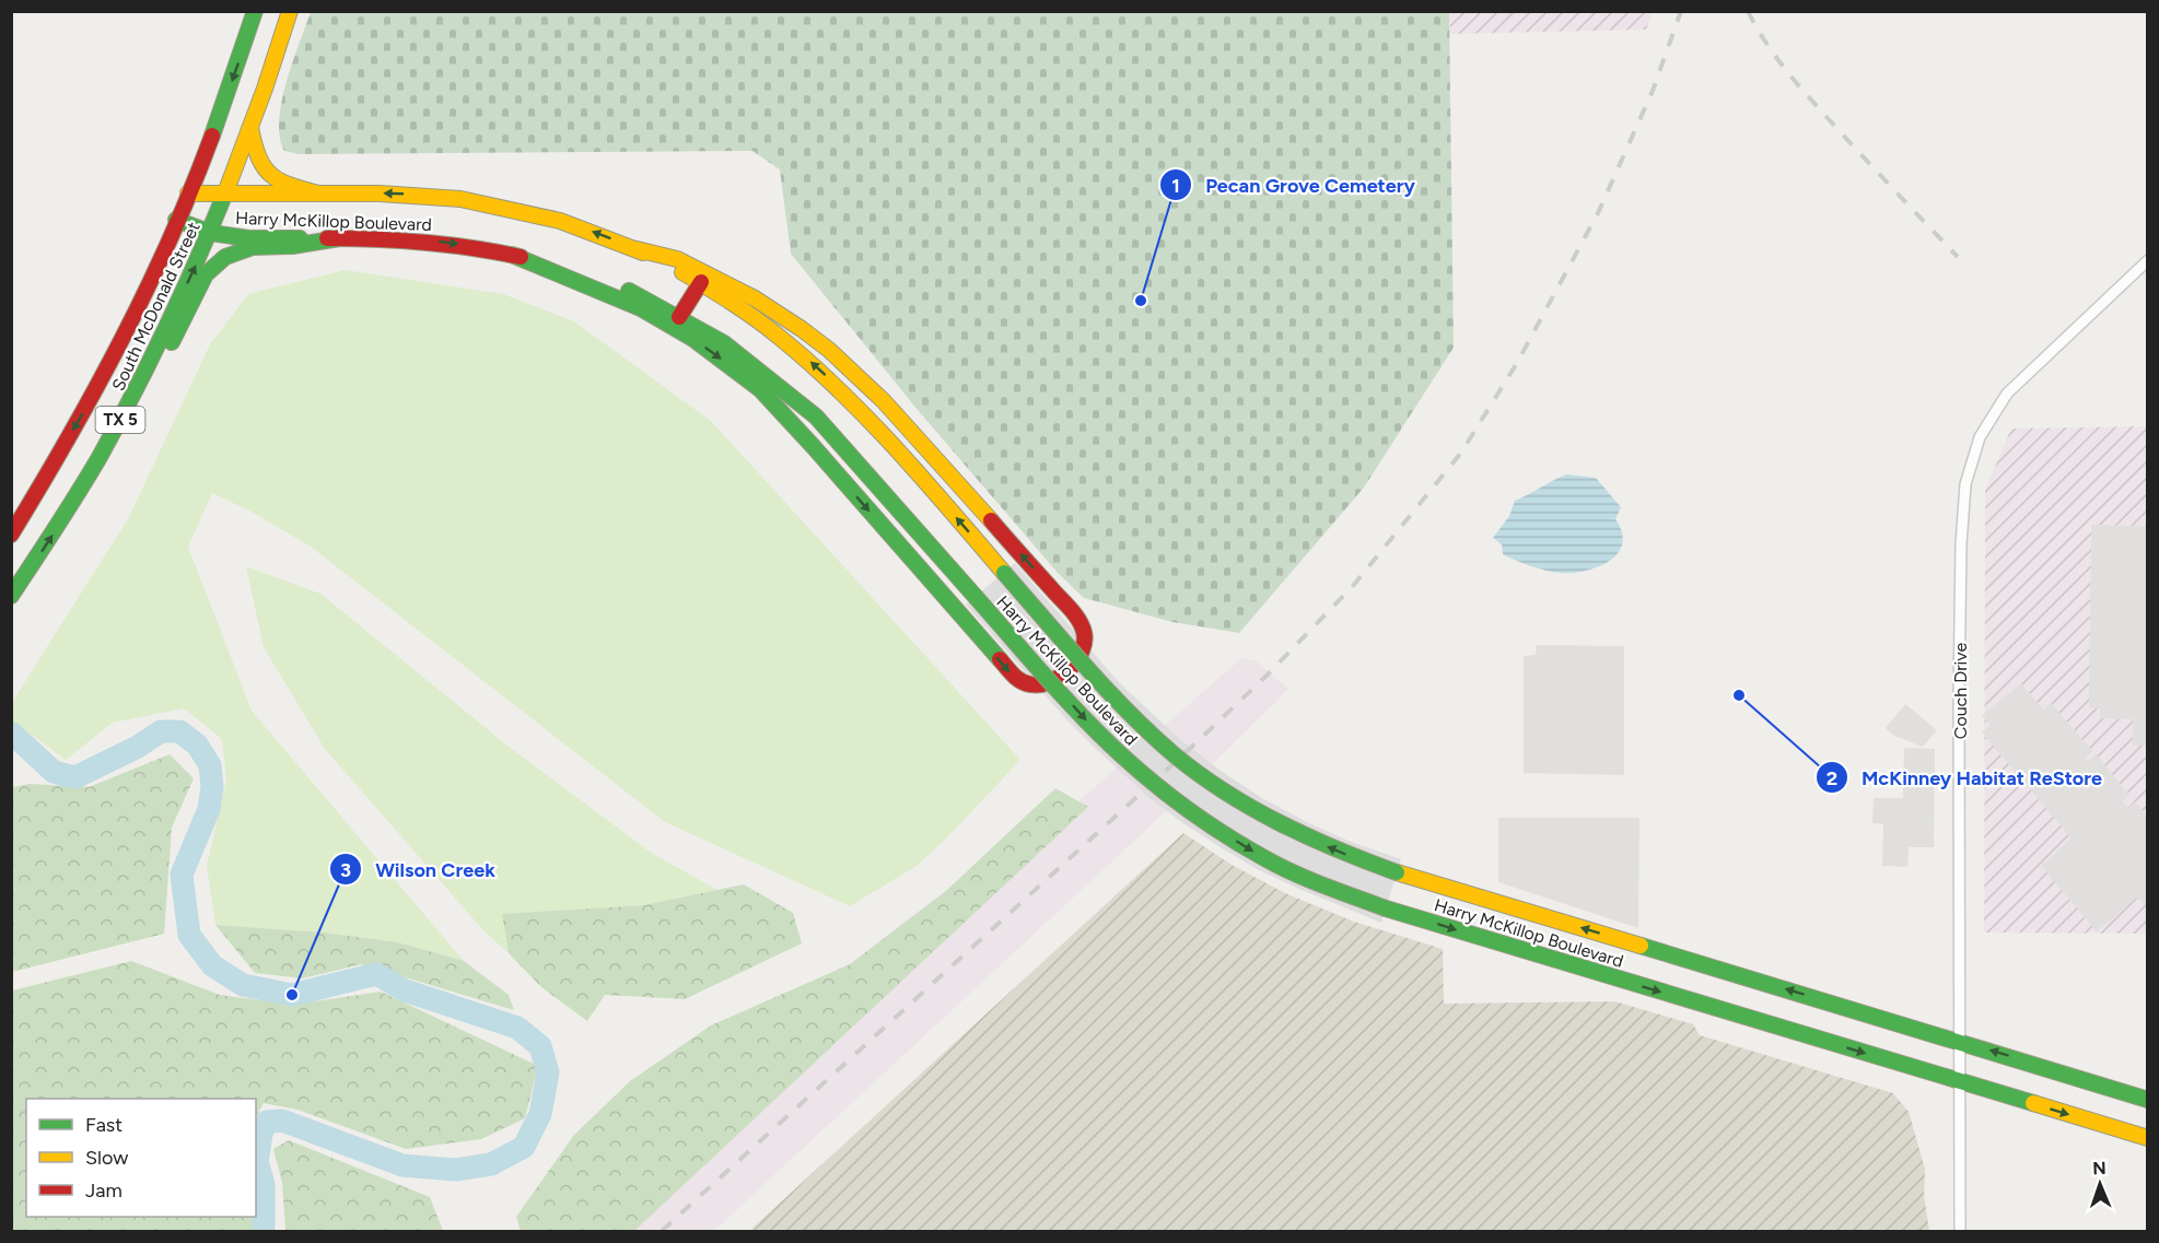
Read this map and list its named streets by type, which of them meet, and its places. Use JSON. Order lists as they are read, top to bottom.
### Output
{
  "streets": {
    "main road": ["Harry McKillop Boulevard", "South McDonald Street", "TX 5"],
    "street": ["Couch Drive"]
  },
  "crossings": [
    ["Harry McKillop Boulevard", "South McDonald Street"],
    ["Harry McKillop Boulevard", "Couch Drive"]
  ],
  "places": ["Pecan Grove Cemetery", "McKinney Habitat ReStore", "Wilson Creek"],
  "legend": ["Fast", "Slow", "Jam"],
  "north": "top"
}
